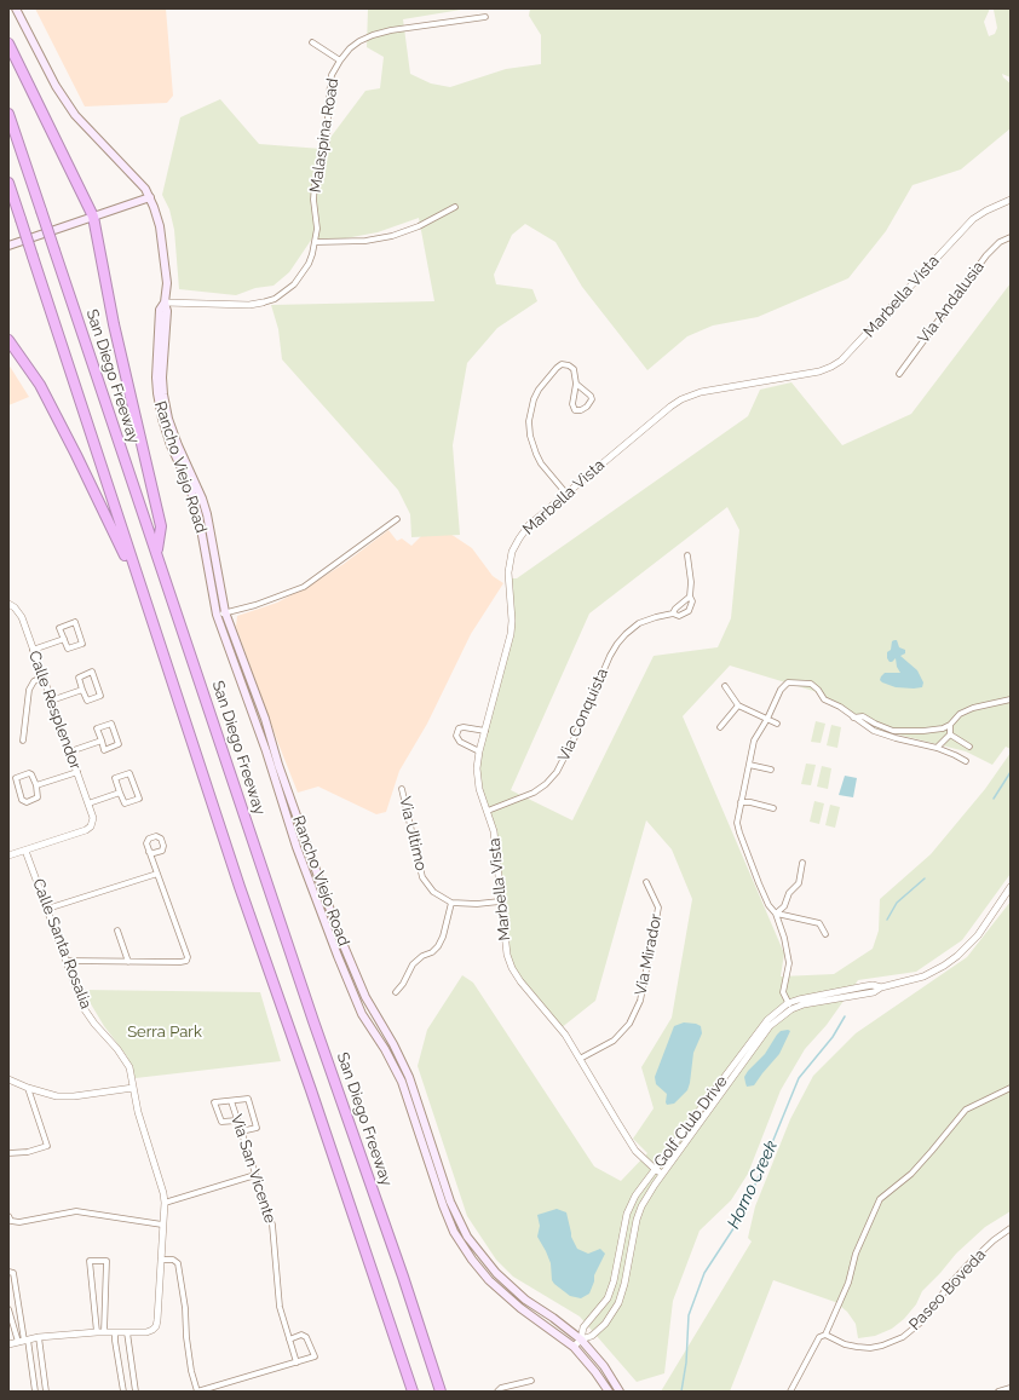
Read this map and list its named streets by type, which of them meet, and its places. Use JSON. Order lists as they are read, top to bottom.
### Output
{
  "streets": {
    "highway": ["San Diego Freeway"],
    "main road": ["Rancho Viejo Road"],
    "street": [
      "Malaspina Road",
      "Marbella Vista",
      "Via Andalusia",
      "Calle Resplendor",
      "Via Conquista",
      "Via Ultimo",
      "Calle Santa Rosalia",
      "Via Mirador",
      "Golf Club Drive",
      "Via San Vicente",
      "Paseo Boveda"
    ]
  },
  "crossings": [
    ["Malaspina Road", "Rancho Viejo Road"],
    ["Marbella Vista", "Via Conquista"],
    ["Marbella Vista", "Via Mirador"],
    ["Marbella Vista", "Golf Club Drive"],
    ["Rancho Viejo Road", "Golf Club Drive"],
    ["Calle Resplendor", "Calle Santa Rosalia"]
  ],
  "water": ["Horno Creek"],
  "parks": ["Serra Park"]
}
